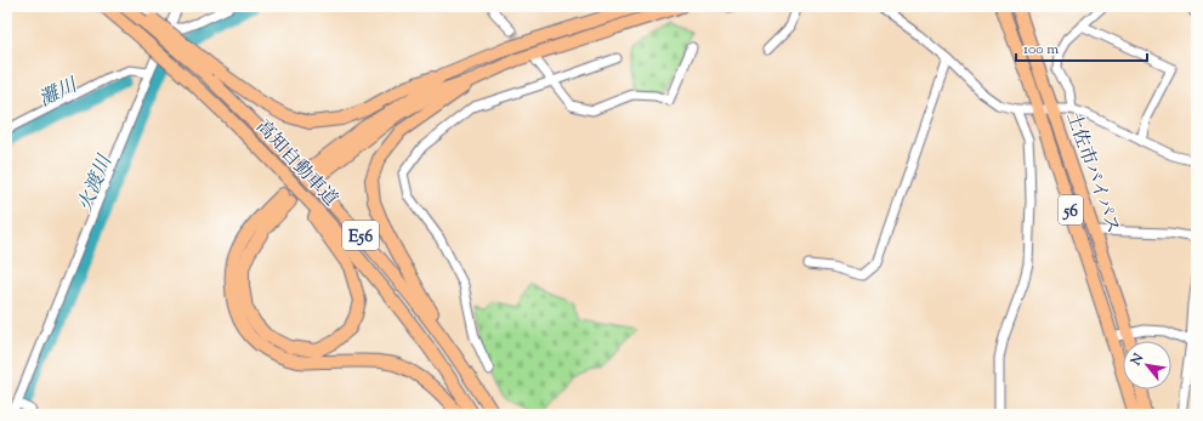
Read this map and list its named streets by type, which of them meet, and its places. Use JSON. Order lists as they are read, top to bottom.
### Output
{
  "streets": {
    "highway": [
      "高知自動車道",
      "土佐市バイパス",
      "56",
      "E56"
    ]
  },
  "crossings": [
    ["高知自動車道", "E56"]
  ],
  "water": ["灘川", "火渡川"],
  "scale_bar": "100 m",
  "north": "top left"
}
